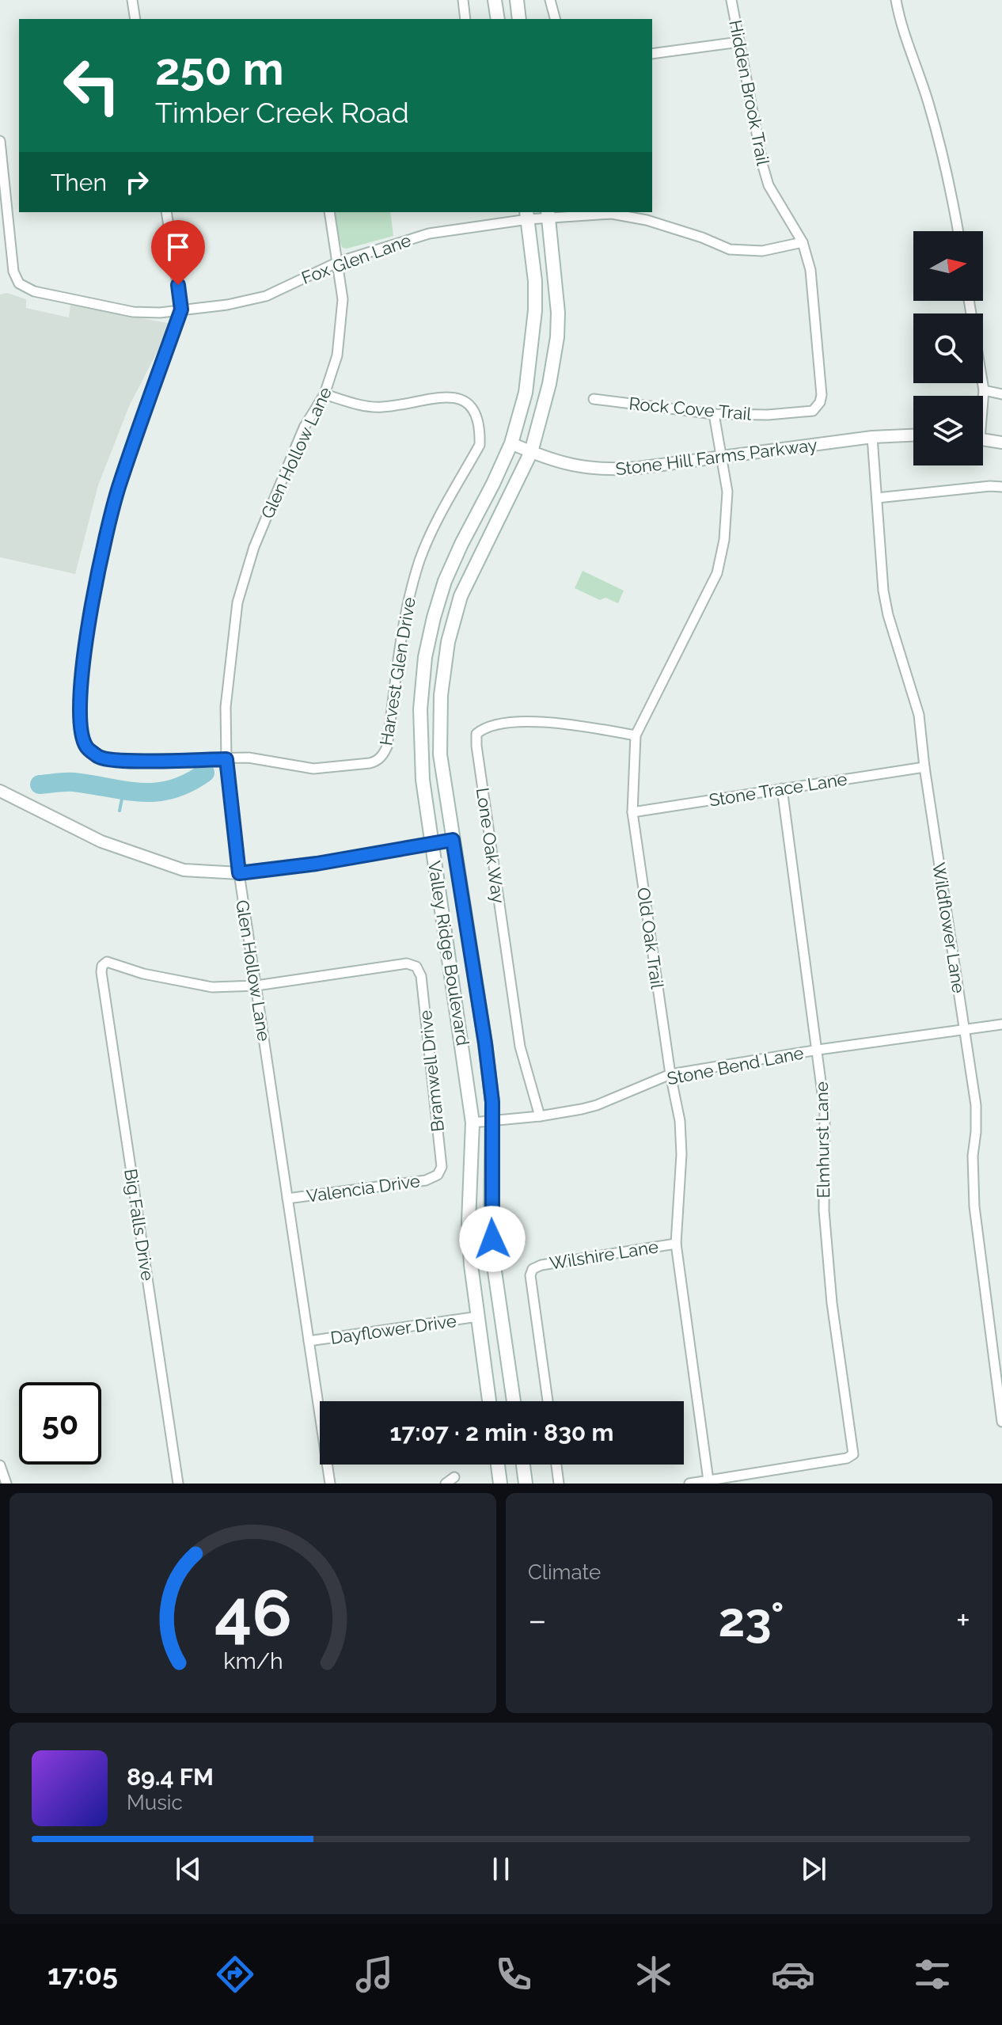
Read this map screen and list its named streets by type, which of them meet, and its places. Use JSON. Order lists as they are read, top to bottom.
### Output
{
  "streets": {
    "main road": ["Valley Ridge Boulevard"],
    "street": [
      "Hidden Brook Trail",
      "Fox Glen Lane",
      "Rock Cove Trail",
      "Glen Hollow Lane",
      "Stone Hill Farms Parkway",
      "Harvest Glen Drive",
      "Stone Trace Lane",
      "Lone Oak Way",
      "Wildflower Lane",
      "Old Oak Trail",
      "Stone Bend Lane",
      "Bramwell Drive",
      "Elmhurst Lane",
      "Valencia Drive",
      "Big Falls Drive",
      "Wilshire Lane",
      "Dayflower Drive"
    ]
  },
  "crossings": [
    ["Hidden Brook Trail", "Fox Glen Lane"],
    ["Hidden Brook Trail", "Rock Cove Trail"],
    ["Fox Glen Lane", "Glen Hollow Lane"],
    ["Fox Glen Lane", "Valley Ridge Boulevard"],
    ["Rock Cove Trail", "Old Oak Trail"],
    ["Glen Hollow Lane", "Harvest Glen Drive"],
    ["Glen Hollow Lane", "Bramwell Drive"],
    ["Glen Hollow Lane", "Valencia Drive"],
    ["Glen Hollow Lane", "Big Falls Drive"],
    ["Glen Hollow Lane", "Dayflower Drive"],
    ["Stone Hill Farms Parkway", "Wildflower Lane"],
    ["Stone Hill Farms Parkway", "Old Oak Trail"],
    ["Stone Hill Farms Parkway", "Valley Ridge Boulevard"],
    ["Stone Trace Lane", "Wildflower Lane"],
    ["Stone Trace Lane", "Old Oak Trail"],
    ["Stone Trace Lane", "Elmhurst Lane"],
    ["Lone Oak Way", "Old Oak Trail"],
    ["Lone Oak Way", "Stone Bend Lane"],
    ["Wildflower Lane", "Stone Bend Lane"],
    ["Old Oak Trail", "Stone Bend Lane"],
    ["Old Oak Trail", "Elmhurst Lane"],
    ["Old Oak Trail", "Wilshire Lane"],
    ["Valley Ridge Boulevard", "Stone Bend Lane"],
    ["Valley Ridge Boulevard", "Dayflower Drive"],
    ["Stone Bend Lane", "Elmhurst Lane"],
    ["Bramwell Drive", "Valencia Drive"],
    ["Bramwell Drive", "Big Falls Drive"]
  ],
  "north": "right",
  "page": {
    "turn": ["250 m", "Timber Creek Road"],
    "then": "Then",
    "limit": "50",
    "trip": "17:07 · 2 min · 830 m",
    "tile": "Climate",
    "heat": ["−", "23°", "+"],
    "song": ["89.4 FM", "Music"],
    "tabs": "17:05",
    "gauge": ["46", "km/h"]
  }
}
